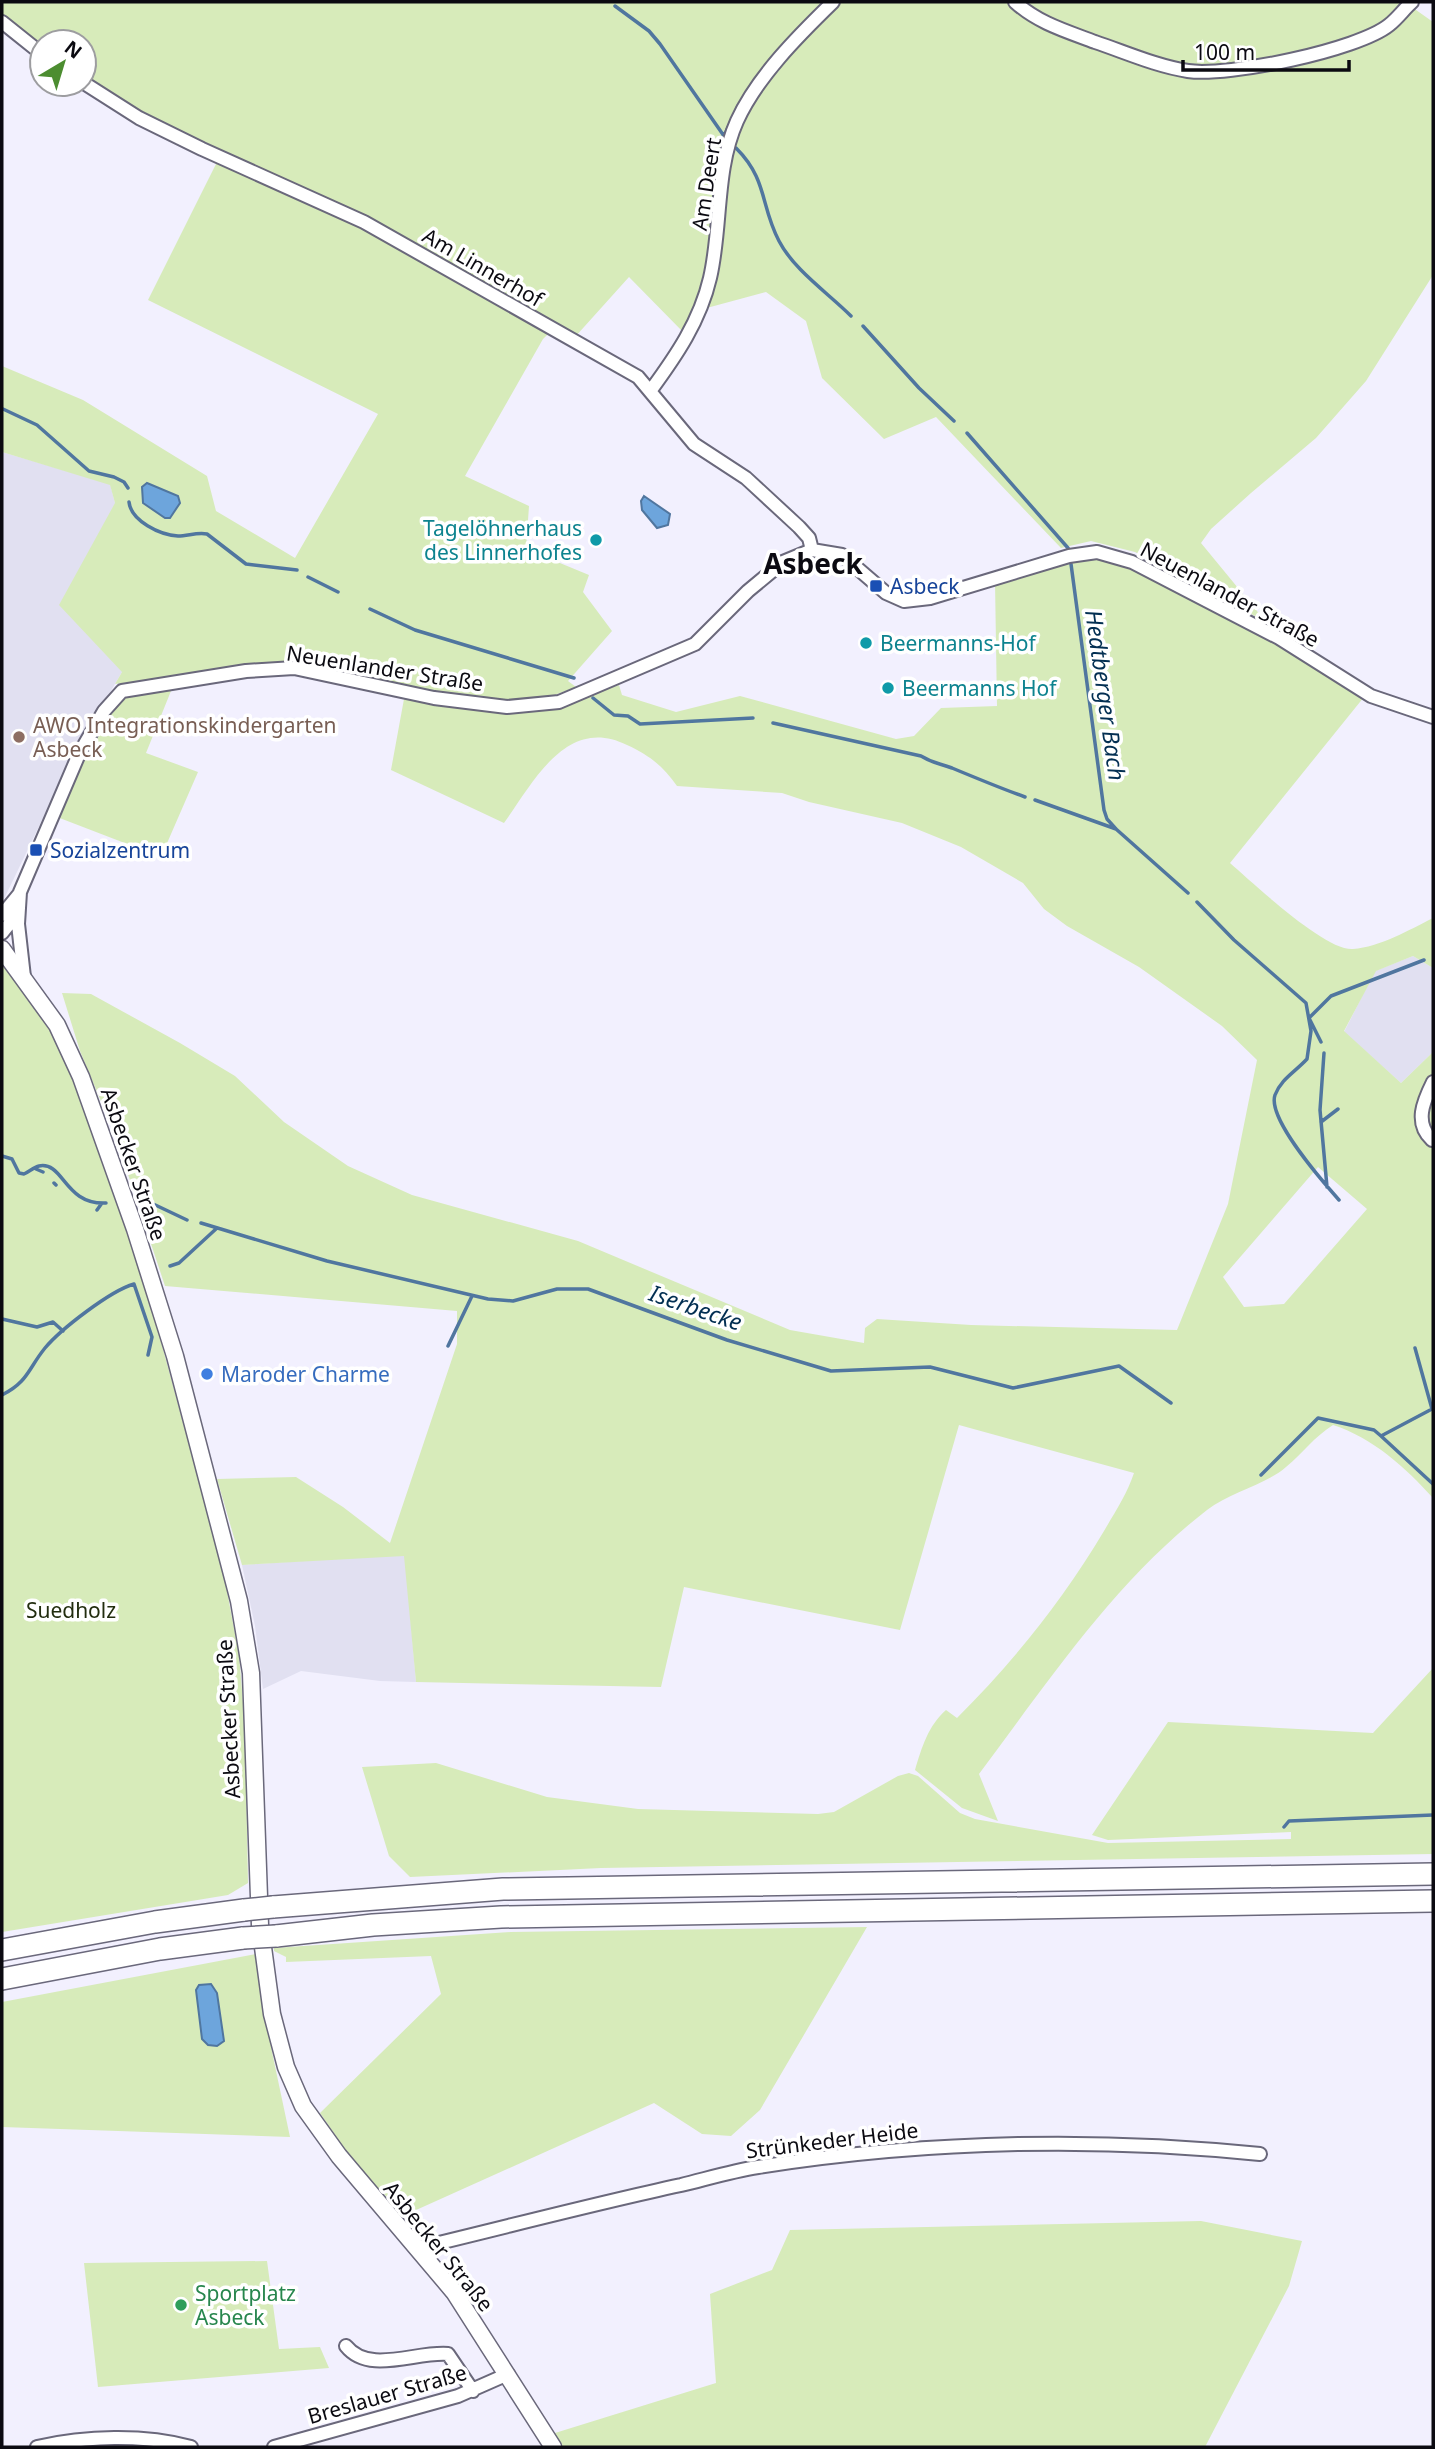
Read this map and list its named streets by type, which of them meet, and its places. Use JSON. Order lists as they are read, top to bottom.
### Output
{
  "streets": {
    "main road": ["Asbecker Straße"],
    "street": [
      "Am Deert",
      "Am Linnerhof",
      "Neuenlander Straße",
      "Strünkeder Heide",
      "Breslauer Straße"
    ]
  },
  "crossings": [
    ["Am Deert", "Am Linnerhof"],
    ["Am Linnerhof", "Neuenlander Straße"],
    ["Neuenlander Straße", "Asbecker Straße"],
    ["Asbecker Straße", "Strünkeder Heide"],
    ["Asbecker Straße", "Breslauer Straße"]
  ],
  "districts": ["Asbeck"],
  "water": ["Hedtberger Bach", "Iserbecke"],
  "parks": ["Suedholz"],
  "places": {
    "other": [
      "Tagelöhnerhaus des Linnerhofes",
      "Beermanns-Hof",
      "Beermanns Hof",
      "AWO Integrationskindergarten Asbeck",
      "Maroder Charme",
      "Sportplatz Asbeck"
    ],
    "transit": ["Asbeck", "Sozialzentrum"]
  },
  "scale_bar": "100 m",
  "north": "top right"
}
